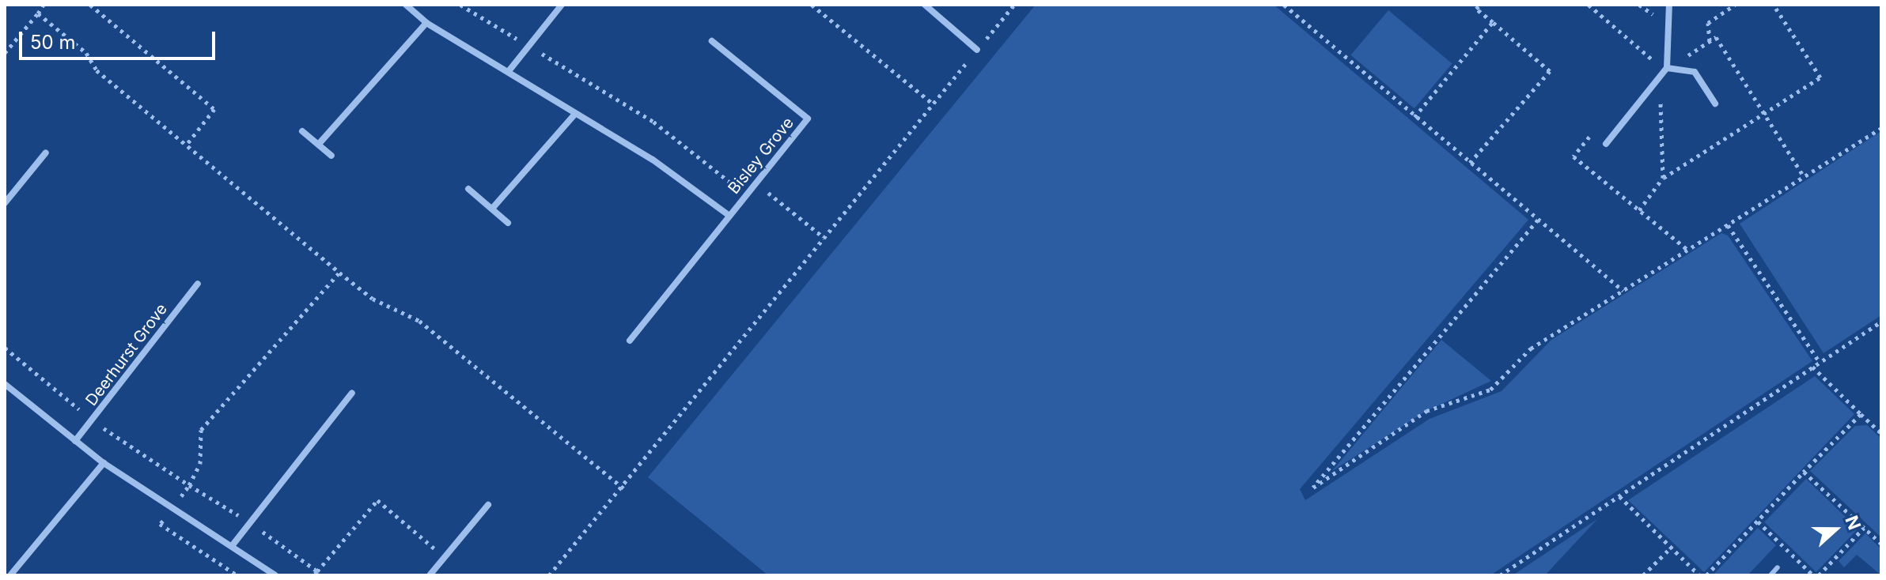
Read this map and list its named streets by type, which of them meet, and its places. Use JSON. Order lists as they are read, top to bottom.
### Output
{
  "streets": {
    "street": ["Bisley Grove", "Deerhurst Grove"]
  },
  "scale_bar": "50 m",
  "north": "right"
}
